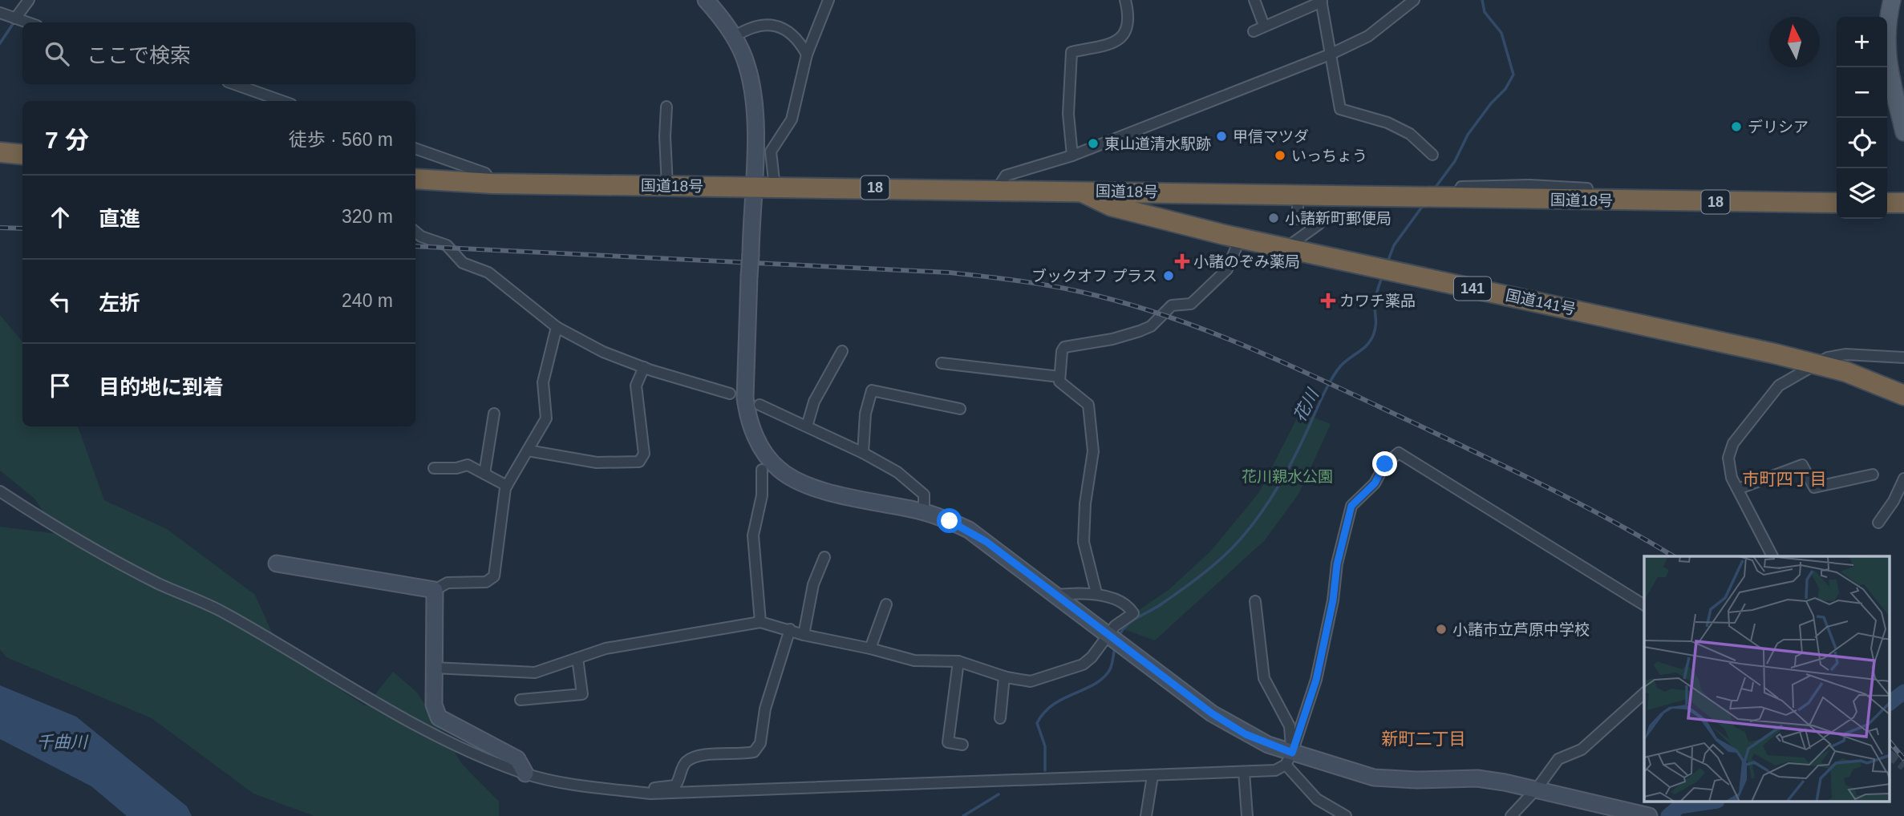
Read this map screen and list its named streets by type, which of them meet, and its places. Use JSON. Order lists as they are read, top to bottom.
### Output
{
  "streets": {
    "highway": [
      "国道18号",
      "18",
      "141",
      "国道141号"
    ]
  },
  "crossings": [
    ["国道18号", "国道141号"]
  ],
  "districts": ["市町四丁目", "新町二丁目"],
  "water": ["花川", "千曲川"],
  "parks": ["花川親水公園"],
  "places": {
    "other": [
      "デリシア",
      "甲信マツダ",
      "東山道清水駅跡",
      "いっちょう",
      "小諸新町郵便局",
      "ブックオフ プラス",
      "小諸市立芦原中学校"
    ],
    "health": ["小諸のぞみ薬局", "カワチ薬品"]
  },
  "north": "top",
  "page": {
    "map_buttons": ["+", "−"],
    "search": "ここで検索",
    "heading": ["7 分", "徒歩 · 560 m"],
    "list": [
      ["直進", "320 m"],
      ["左折", "240 m"],
      "目的地に到着"
    ]
  }
}
